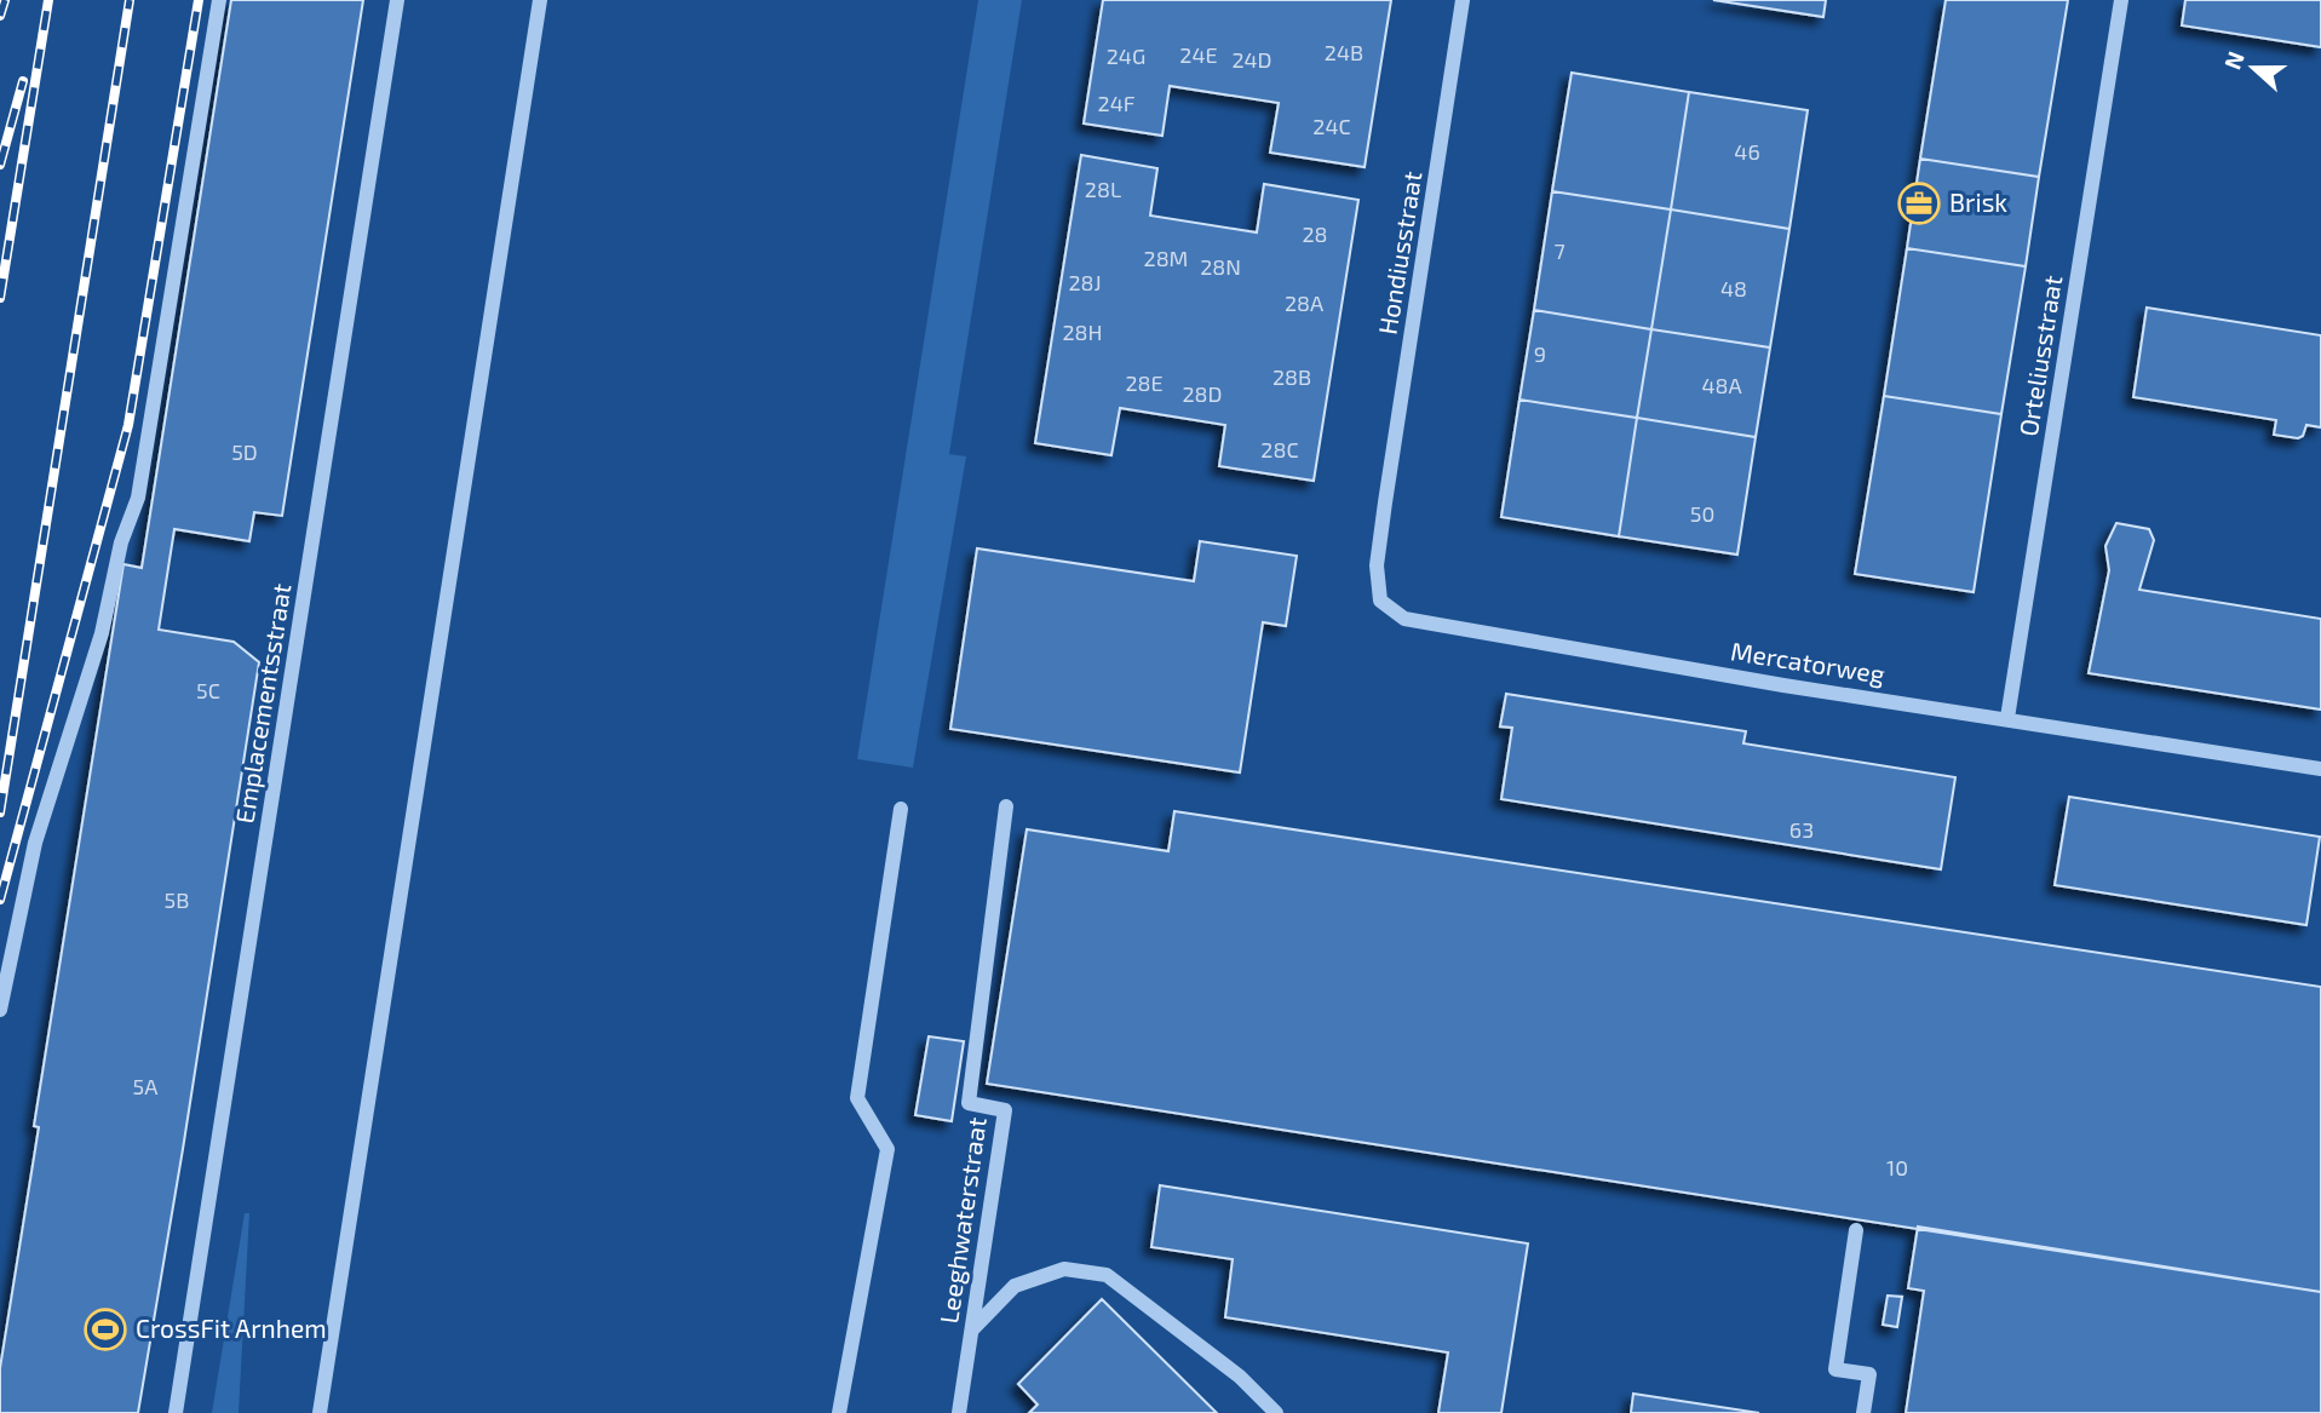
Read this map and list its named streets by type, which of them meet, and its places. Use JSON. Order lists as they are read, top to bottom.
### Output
{
  "streets": {
    "street": [
      "Hondiusstraat",
      "Orteliusstraat",
      "Mercatorweg",
      "Emplacementsstraat",
      "Leeghwaterstraat"
    ]
  },
  "crossings": [
    ["Hondiusstraat", "Mercatorweg"],
    ["Orteliusstraat", "Mercatorweg"]
  ],
  "places": {
    "office": ["Brisk"],
    "sports": ["CrossFit Arnhem"]
  },
  "house_numbers": [
    "24B",
    "24E",
    "24G",
    "24D",
    "24F",
    "24C",
    "46",
    "28L",
    "28",
    "7",
    "28M",
    "28N",
    "28J",
    "48",
    "28A",
    "28H",
    "9",
    "28B",
    "28E",
    "48A",
    "28D",
    "28C",
    "5D",
    "50",
    "5C",
    "63",
    "5B",
    "5A",
    "10"
  ],
  "north": "left"
}
